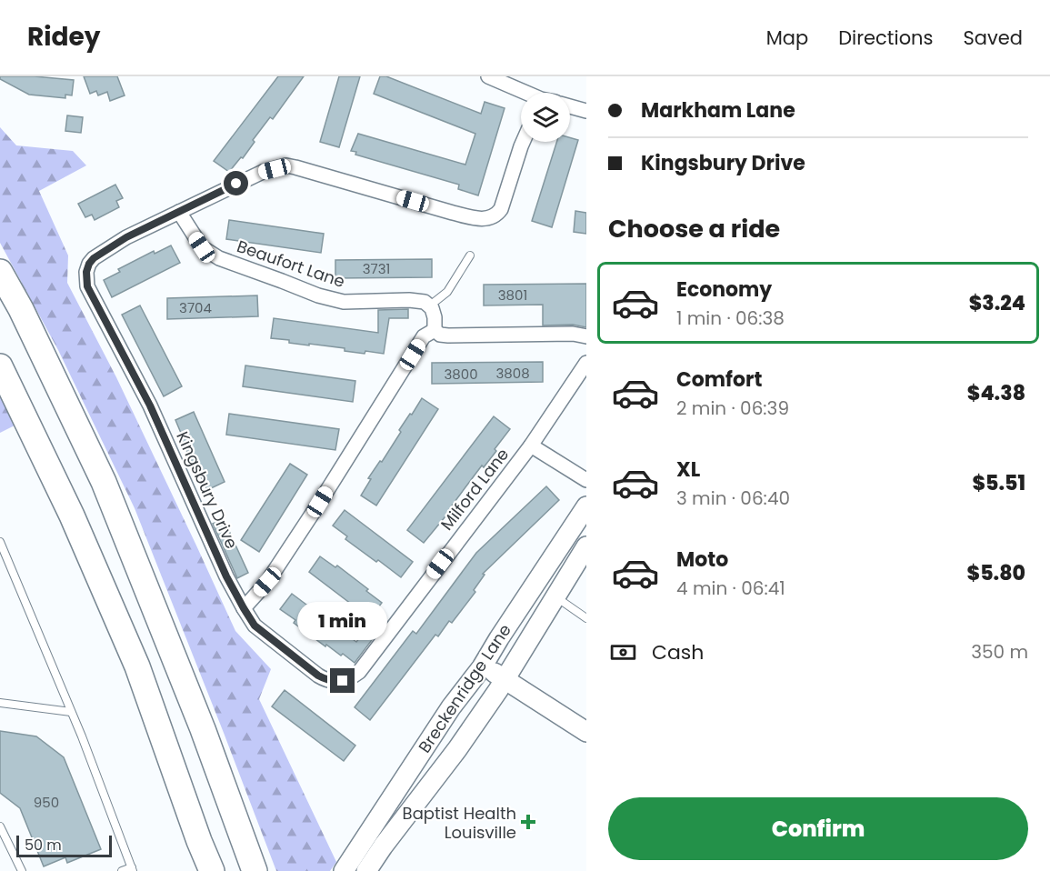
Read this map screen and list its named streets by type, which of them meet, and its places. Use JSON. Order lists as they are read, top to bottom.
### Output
{
  "streets": {
    "main road": ["Breckenridge Lane"],
    "street": ["Beaufort Lane", "Milford Lane", "Kingsbury Drive"]
  },
  "crossings": [
    ["Beaufort Lane", "Kingsbury Drive"],
    ["Milford Lane", "Kingsbury Drive"]
  ],
  "places": {
    "health": ["Baptist Health Louisville"]
  },
  "house_numbers": [
    "3731",
    "3801",
    "3704",
    "3808",
    "3800",
    "950"
  ],
  "scale_bar": "50 m",
  "page": {
    "header": "Ridey",
    "nav": ["Map", "Directions", "Saved"],
    "banner": ["Markham Lane", "Kingsbury Drive"],
    "heading": "Choose a ride",
    "list": [
      {
        "name": "Economy",
        "note": "1 min · 06:38",
        "value": "$3.24"
      },
      {
        "name": "Comfort",
        "note": "2 min · 06:39",
        "value": "$4.38"
      },
      {
        "name": "XL",
        "note": "3 min · 06:40",
        "value": "$5.51"
      },
      {
        "name": "Moto",
        "note": "4 min · 06:41",
        "value": "$5.80"
      }
    ],
    "bubble": "1 min",
    "pay": ["Cash", "350 m"],
    "buttons": "Confirm",
    "scale": "50 m"
  }
}
